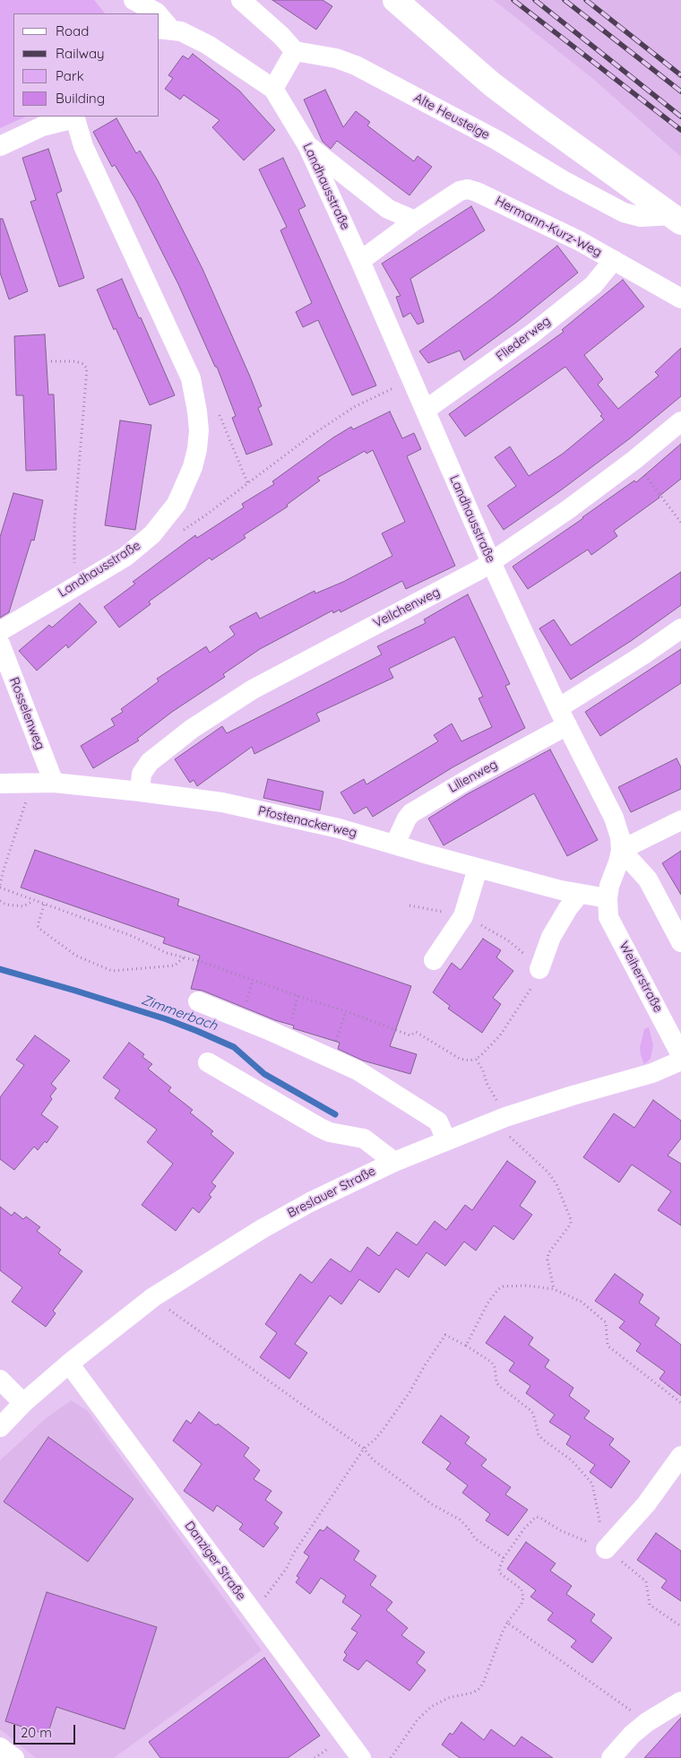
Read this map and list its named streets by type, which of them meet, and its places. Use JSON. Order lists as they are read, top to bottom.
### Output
{
  "streets": {
    "street": [
      "Alte Heusteige",
      "Landhausstraße",
      "Hermann-Kurz-Weg",
      "Fliederweg",
      "Veilchenweg",
      "Rosselenweg",
      "Lilienweg",
      "Pfostenackerweg",
      "Weiherstraße",
      "Breslauer Straße",
      "Danziger Straße"
    ]
  },
  "crossings": [
    ["Landhausstraße", "Hermann-Kurz-Weg"],
    ["Landhausstraße", "Fliederweg"],
    ["Landhausstraße", "Veilchenweg"],
    ["Landhausstraße", "Lilienweg"],
    ["Hermann-Kurz-Weg", "Fliederweg"],
    ["Veilchenweg", "Pfostenackerweg"],
    ["Rosselenweg", "Pfostenackerweg"],
    ["Lilienweg", "Pfostenackerweg"],
    ["Pfostenackerweg", "Weiherstraße"],
    ["Breslauer Straße", "Danziger Straße"]
  ],
  "water": ["Zimmerbach"],
  "legend": [
    "Road",
    "Railway",
    "Park",
    "Building"
  ],
  "scale_bar": "20 m"
}
